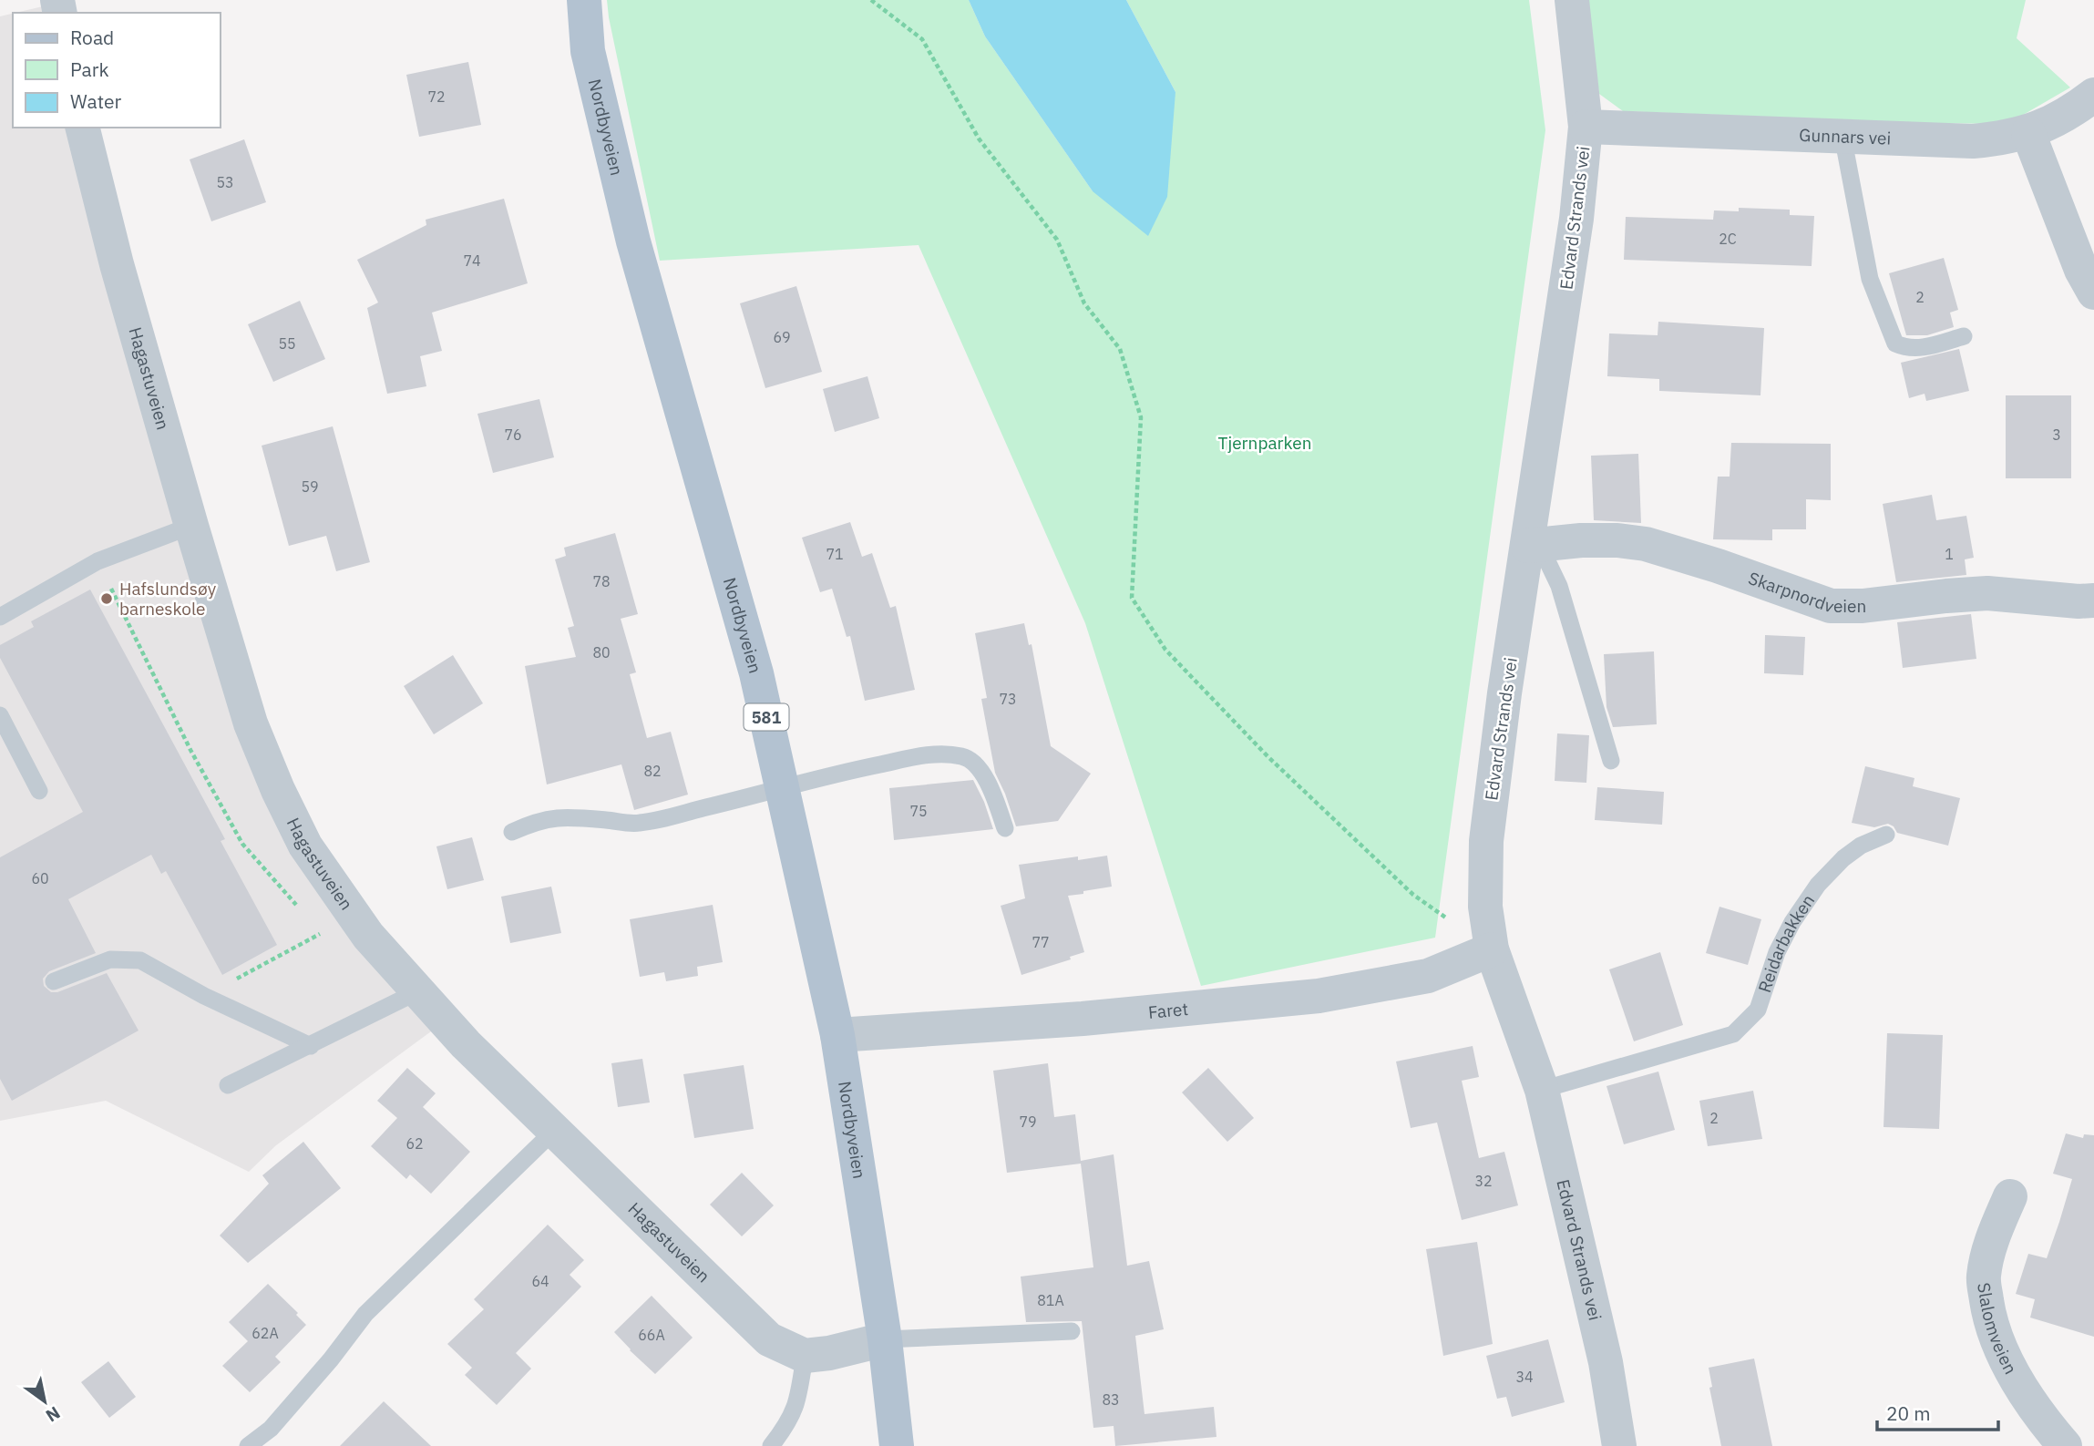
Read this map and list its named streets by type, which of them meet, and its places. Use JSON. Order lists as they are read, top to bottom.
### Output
{
  "streets": {
    "main road": ["Nordbyveien", "581"],
    "street": [
      "Gunnars vei",
      "Edvard Strands vei",
      "Hagastuveien",
      "Skarpnordveien",
      "Faret",
      "Slalomveien"
    ],
    "lane": ["Reidarbakken"]
  },
  "crossings": [
    ["Nordbyveien", "Faret"],
    ["Gunnars vei", "Edvard Strands vei"],
    ["Edvard Strands vei", "Skarpnordveien"],
    ["Edvard Strands vei", "Reidarbakken"],
    ["Edvard Strands vei", "Faret"]
  ],
  "parks": ["Tjernparken"],
  "places": ["Hafslundsøy barneskole"],
  "house_numbers": [
    "72",
    "53",
    "2C",
    "74",
    "2",
    "69",
    "55",
    "76",
    "3",
    "59",
    "71",
    "1",
    "78",
    "80",
    "73",
    "82",
    "75",
    "60",
    "77",
    "2",
    "79",
    "62",
    "32",
    "64",
    "81A",
    "62A",
    "66A",
    "34",
    "83"
  ],
  "legend": ["Road", "Park", "Water"],
  "scale_bar": "20 m",
  "north": "bottom right"
}
